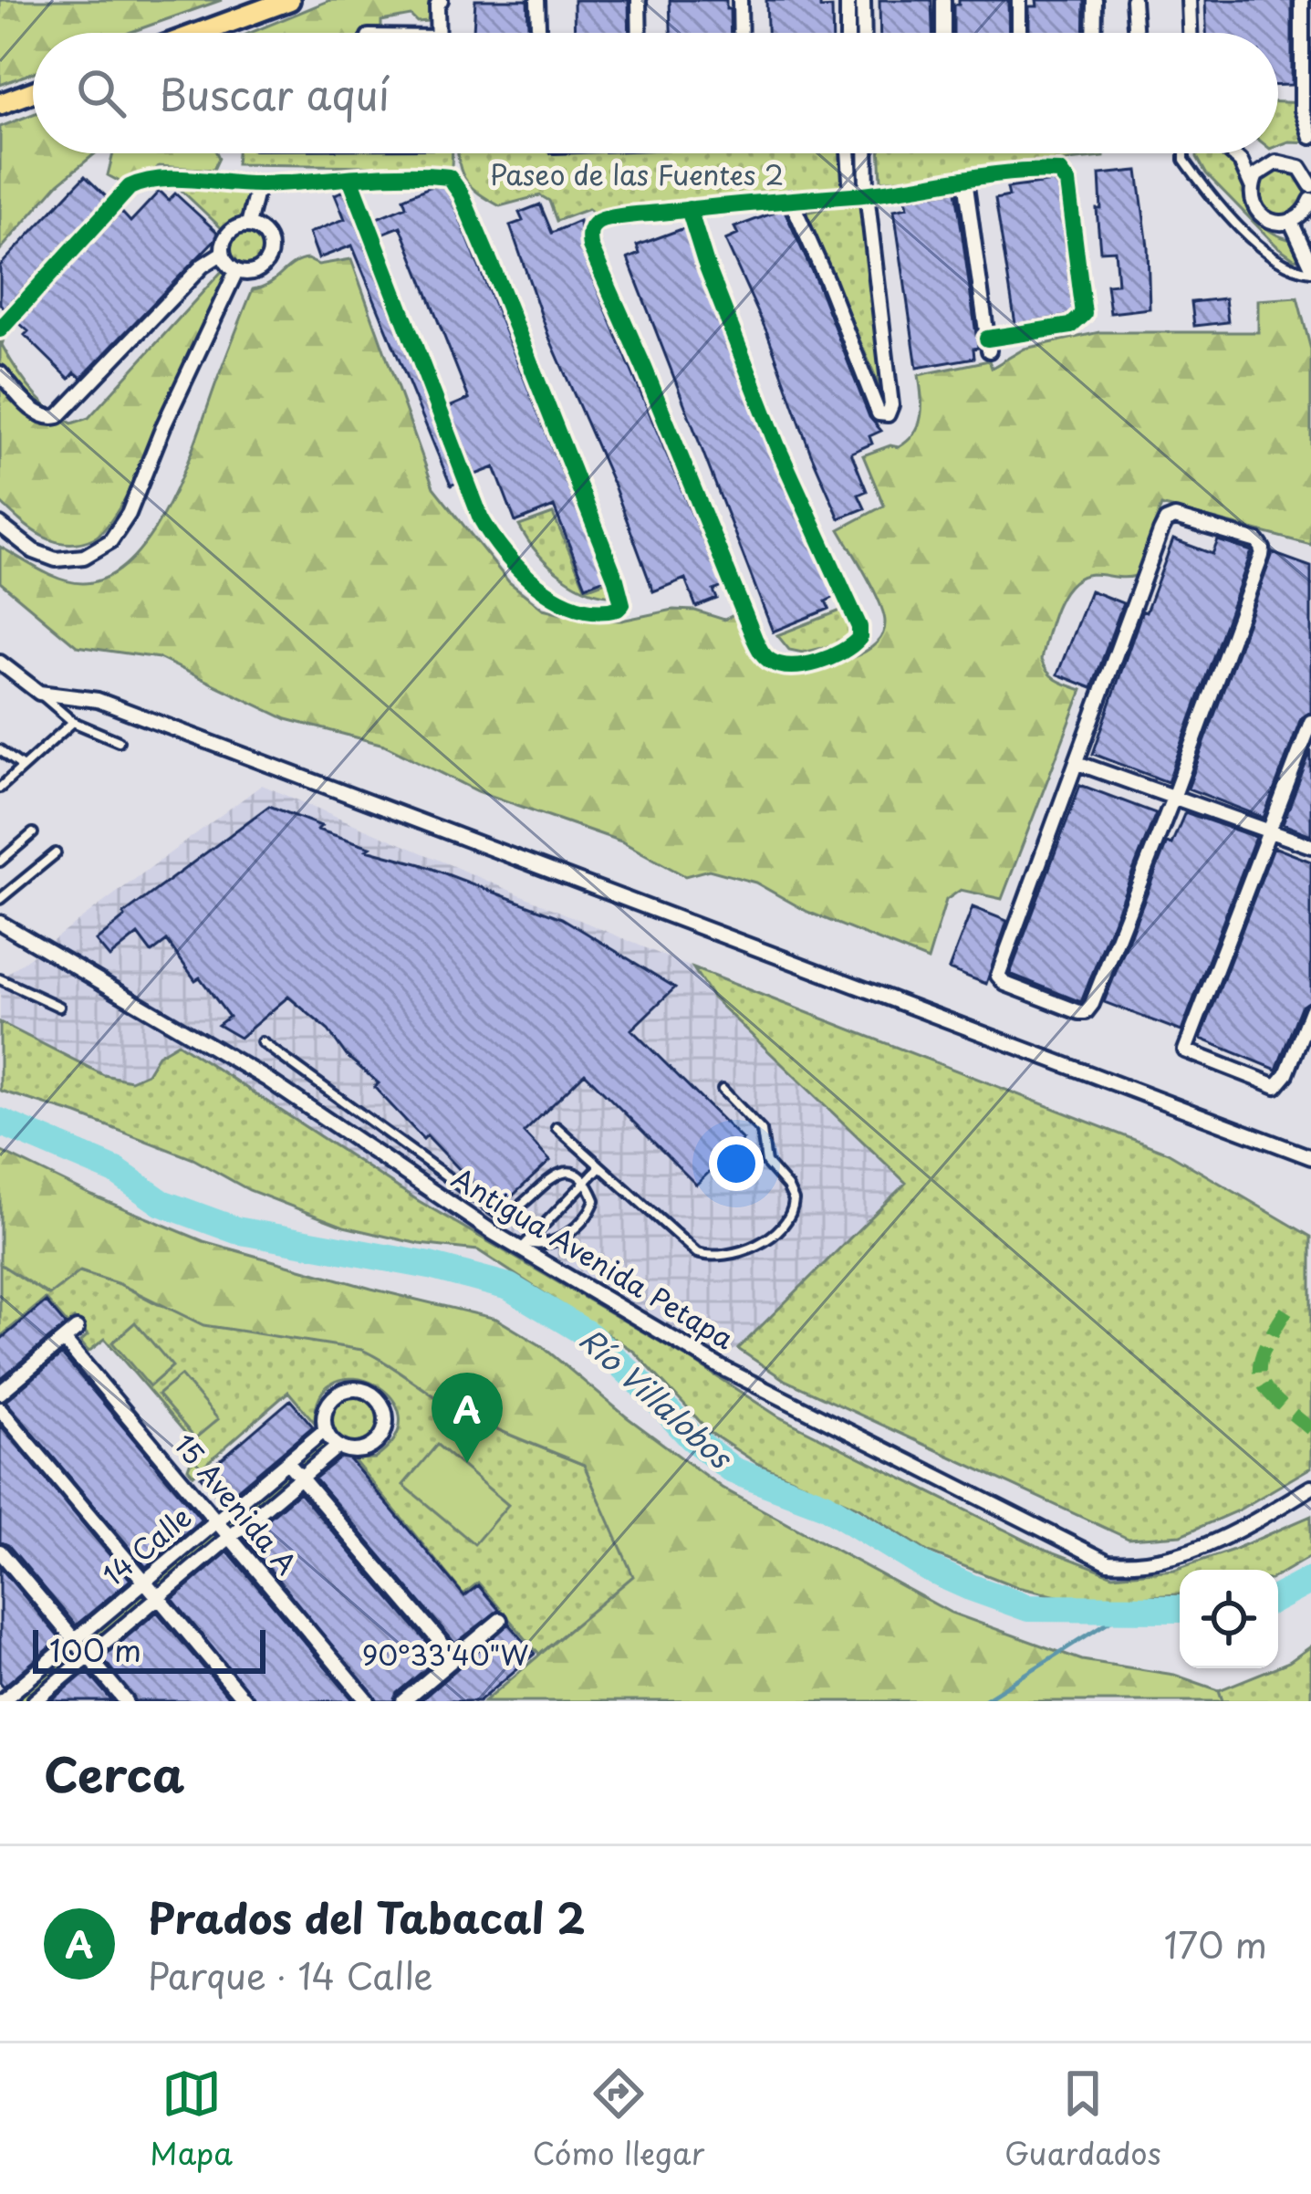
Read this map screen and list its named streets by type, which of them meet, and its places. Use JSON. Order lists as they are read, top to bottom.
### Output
{
  "streets": {
    "street": ["Antigua Avenida Petapa", "15 Avenida A", "14 Calle"]
  },
  "crossings": [
    ["15 Avenida A", "14 Calle"]
  ],
  "water": ["Río Villalobos"],
  "parks": ["Paseo de las Fuentes 2"],
  "scale_bar": "100 m",
  "page": {
    "search": "Buscar aquí",
    "pins": "A",
    "scale": "100 m",
    "heading": "Cerca",
    "list": [
      {
        "mark": "A",
        "name": "Prados del Tabacal 2",
        "note": "Parque · 14 Calle",
        "value": "170 m"
      }
    ],
    "nav": ["Mapa", "Cómo llegar", "Guardados"]
  },
  "coordinates": ["90°33'40\"W"]
}
